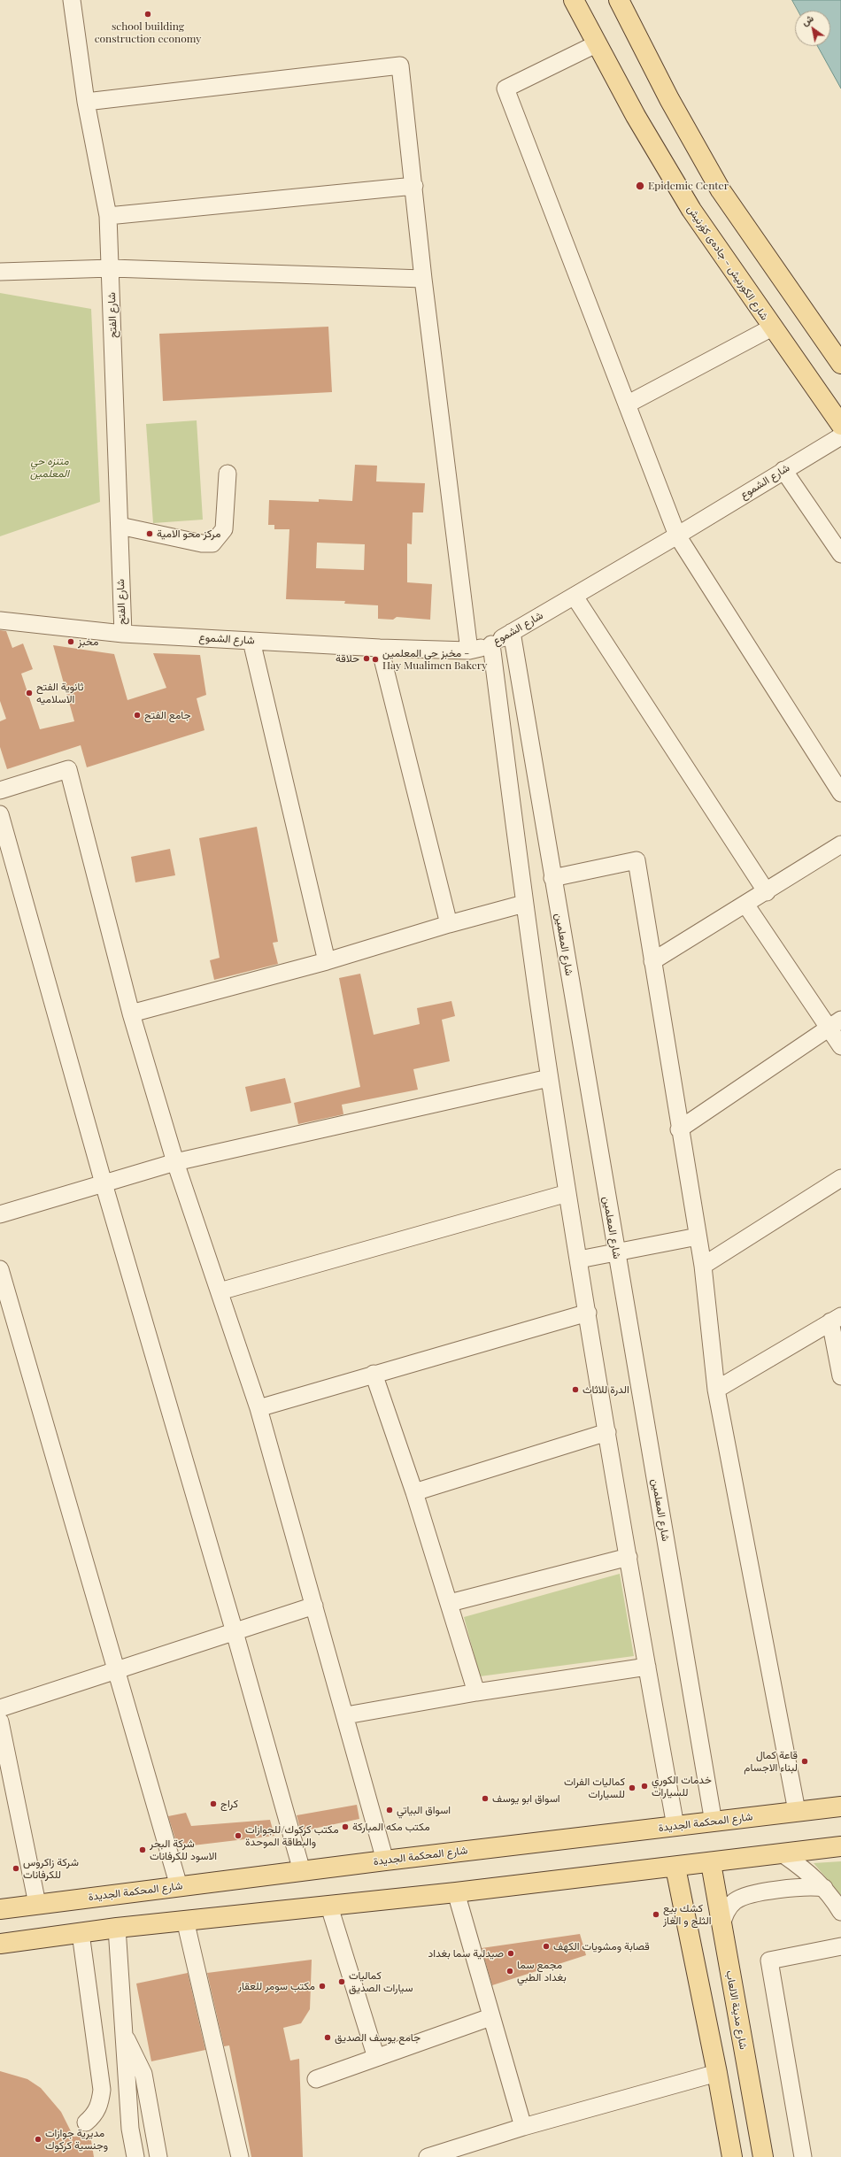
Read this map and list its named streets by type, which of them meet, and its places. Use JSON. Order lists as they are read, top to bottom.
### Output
{
  "streets": {
    "main road": ["شارع الكورنيش - جادەی کۆرنیش", "شارع المحكمة الجديدة", "شارع مدينة الالعاب"],
    "street": ["شارع الفتح", "شارع الشموع", "شارع المعلمين"]
  },
  "crossings": [
    ["شارع الفتح", "شارع الشموع"],
    ["شارع الشموع", "شارع المعلمين"],
    ["شارع المعلمين", "شارع المحكمة الجديدة"]
  ],
  "parks": ["متنزه حي المعلمين"],
  "places": [
    "school building construction economy",
    "Epidemic Center",
    "مركز محو الامية",
    "مخبز",
    "حلاقة",
    "مخبز حي المعلمين - Hay Mualimen Bakery",
    "ثانوية الفتح الاسلاميه",
    "جامع الفتح",
    "الدرة للاثاث",
    "قاعة كمال لبناء الاجسام",
    "خدمات الكوري للسيارات",
    "كماليات الفرات للسيارات",
    "اسواق ابو يوسف",
    "كراج",
    "اسواق البياتي",
    "مكتب مكه المباركة",
    "مكتب كركوك/للجوازات والبطاقة الموحدة",
    "شركة البحر الاسود للكرفانات",
    "شركة زاكروس للكرفانات",
    "كشك بيع الثلج و الغاز",
    "قصابة ومشويات الكهف",
    "صيدلية سما بغداد",
    "مجمع سما بغداد الطبي",
    "كماليات سيارات الصديق",
    "مكتب سومر للعقار",
    "جامع يوسف الصديق",
    "مديرية جوازات وجنسية كركوك"
  ],
  "north": "top left"
}
